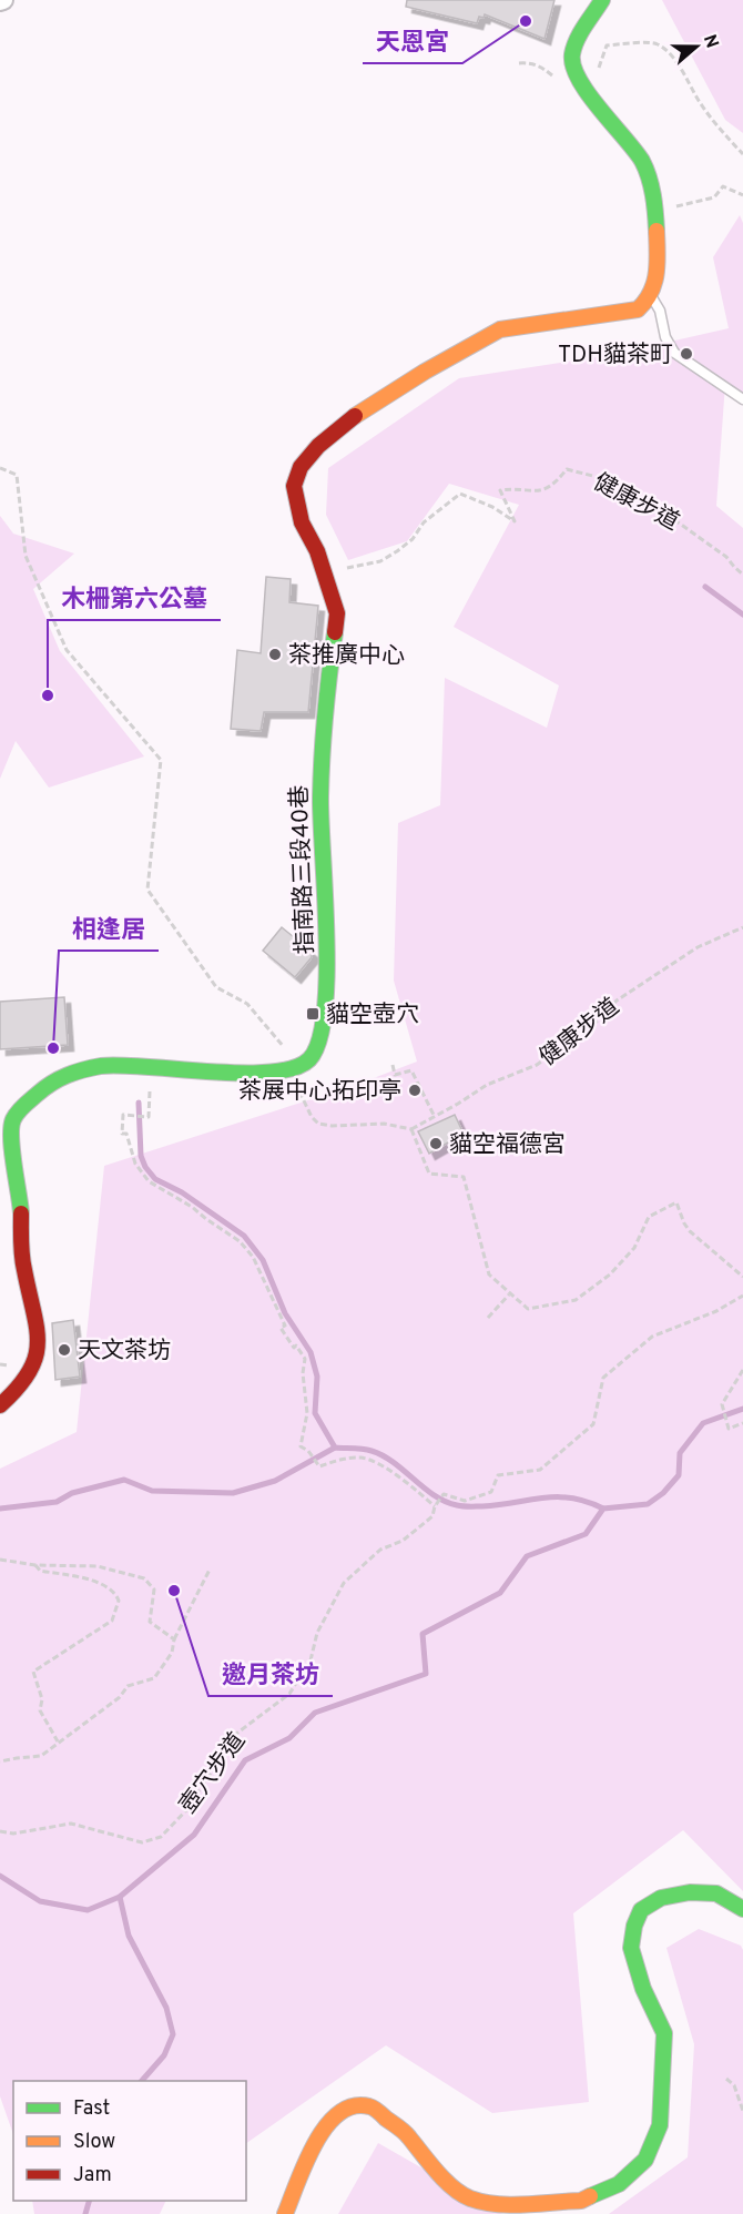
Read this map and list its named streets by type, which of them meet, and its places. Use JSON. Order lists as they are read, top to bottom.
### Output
{
  "streets": {
    "street": ["指南路三段40巷"],
    "path": ["健康步道", "壺穴步道"]
  },
  "crossings": [
    ["健康步道", "指南路三段40巷"]
  ],
  "places": {
    "other": [
      "天恩宮",
      "TDH貓茶町",
      "茶推廣中心",
      "木柵第六公墓",
      "相逢居",
      "茶展中心拓印亭",
      "貓空福德宮",
      "天文茶坊",
      "邀月茶坊"
    ],
    "transit": ["貓空壺穴"]
  },
  "legend": ["Fast", "Slow", "Jam"],
  "north": "right"
}
